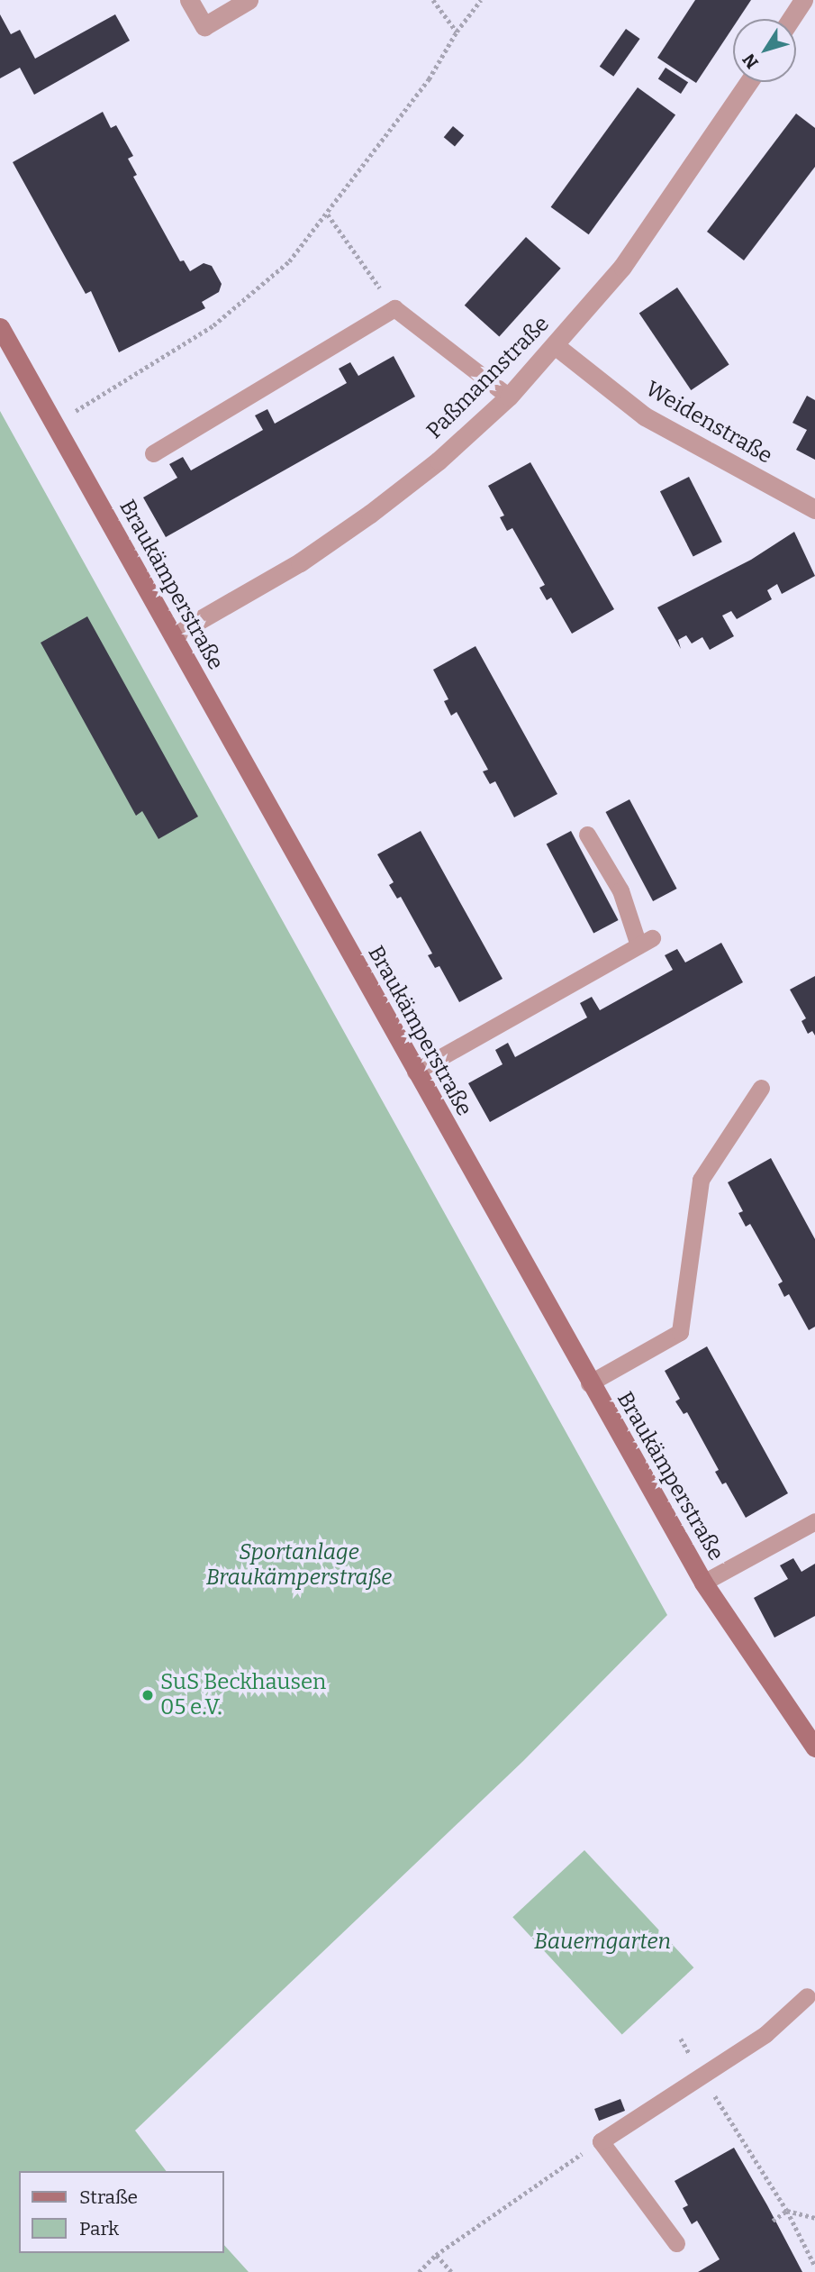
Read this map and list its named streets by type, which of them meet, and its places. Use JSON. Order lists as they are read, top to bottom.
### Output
{
  "streets": {
    "street": ["Paßmannstraße", "Weidenstraße", "Braukämperstraße"]
  },
  "crossings": [
    ["Paßmannstraße", "Weidenstraße"],
    ["Paßmannstraße", "Braukämperstraße"]
  ],
  "parks": ["Sportanlage Braukämperstraße", "Bauerngarten"],
  "places": ["SuS Beckhausen 05 e.V."],
  "legend": ["Straße", "Park"],
  "north": "bottom left"
}
